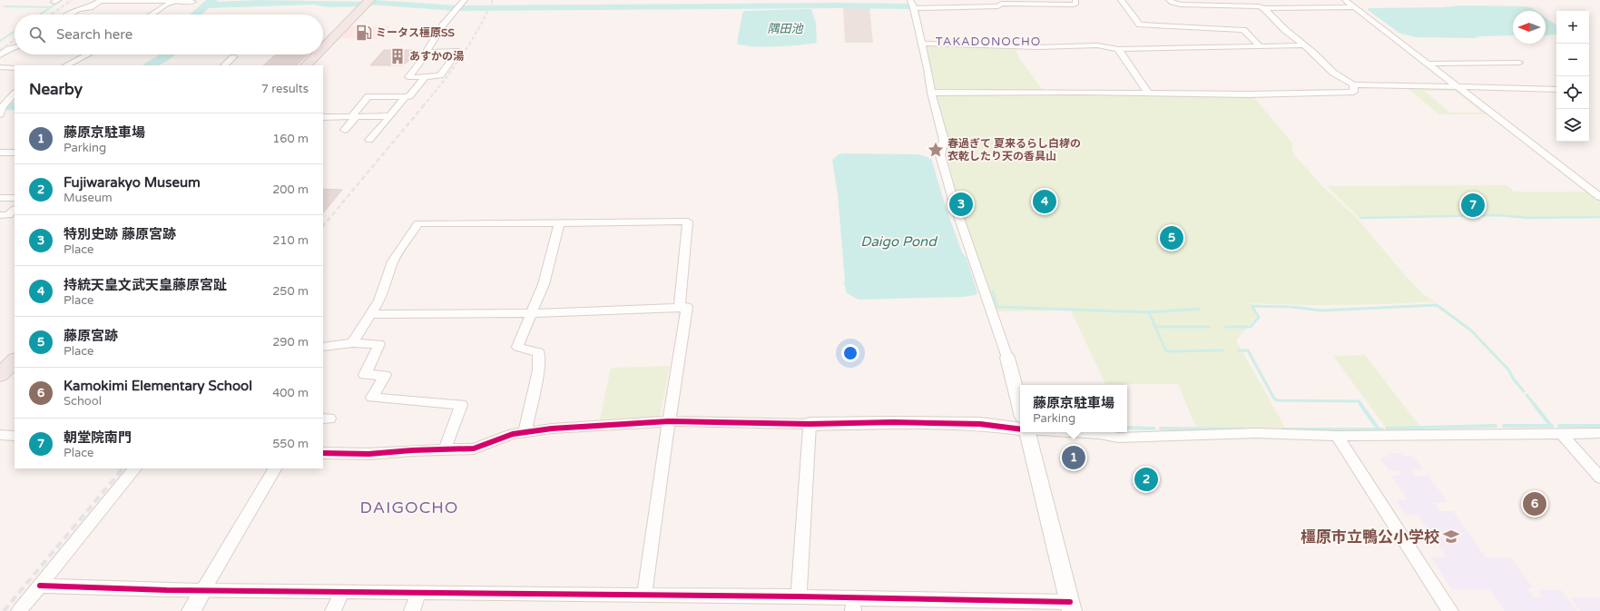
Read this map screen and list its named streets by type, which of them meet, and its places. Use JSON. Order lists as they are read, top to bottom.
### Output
{
  "districts": ["TAKADONOCHO", "DAIGOCHO"],
  "water": ["隅田池", "Daigo Pond"],
  "places": {
    "fuel station": ["ミータス橿原SS"],
    "building": ["あすかの湯"],
    "place": ["春過ぎて 夏来るらし白𣑥の 衣乾したり天の香具山"],
    "school or university": ["橿原市立鴨公小学校"]
  },
  "north": "left",
  "page": {
    "map_buttons": ["+", "−"],
    "search": "Search here",
    "heading": ["Nearby", "7 results"],
    "list": [
      {
        "mark": "1",
        "name": "藤原京駐車場",
        "note": "Parking",
        "value": "160 m"
      },
      {
        "mark": "2",
        "name": "Fujiwarakyo Museum",
        "note": "Museum",
        "value": "200 m"
      },
      {
        "mark": "3",
        "name": "特別史跡 藤原宮跡",
        "note": "Place",
        "value": "210 m"
      },
      {
        "mark": "4",
        "name": "持統天皇文武天皇藤原宮趾",
        "note": "Place",
        "value": "250 m"
      },
      {
        "mark": "5",
        "name": "藤原宮跡",
        "note": "Place",
        "value": "290 m"
      },
      {
        "mark": "6",
        "name": "Kamokimi Elementary School",
        "note": "School",
        "value": "400 m"
      },
      {
        "mark": "7",
        "name": "朝堂院南門",
        "note": "Place",
        "value": "550 m"
      }
    ],
    "pins": [
      "4",
      "3",
      "7",
      "5",
      "1",
      "2",
      "6"
    ],
    "popup": ["藤原京駐車場", "Parking"]
  }
}
